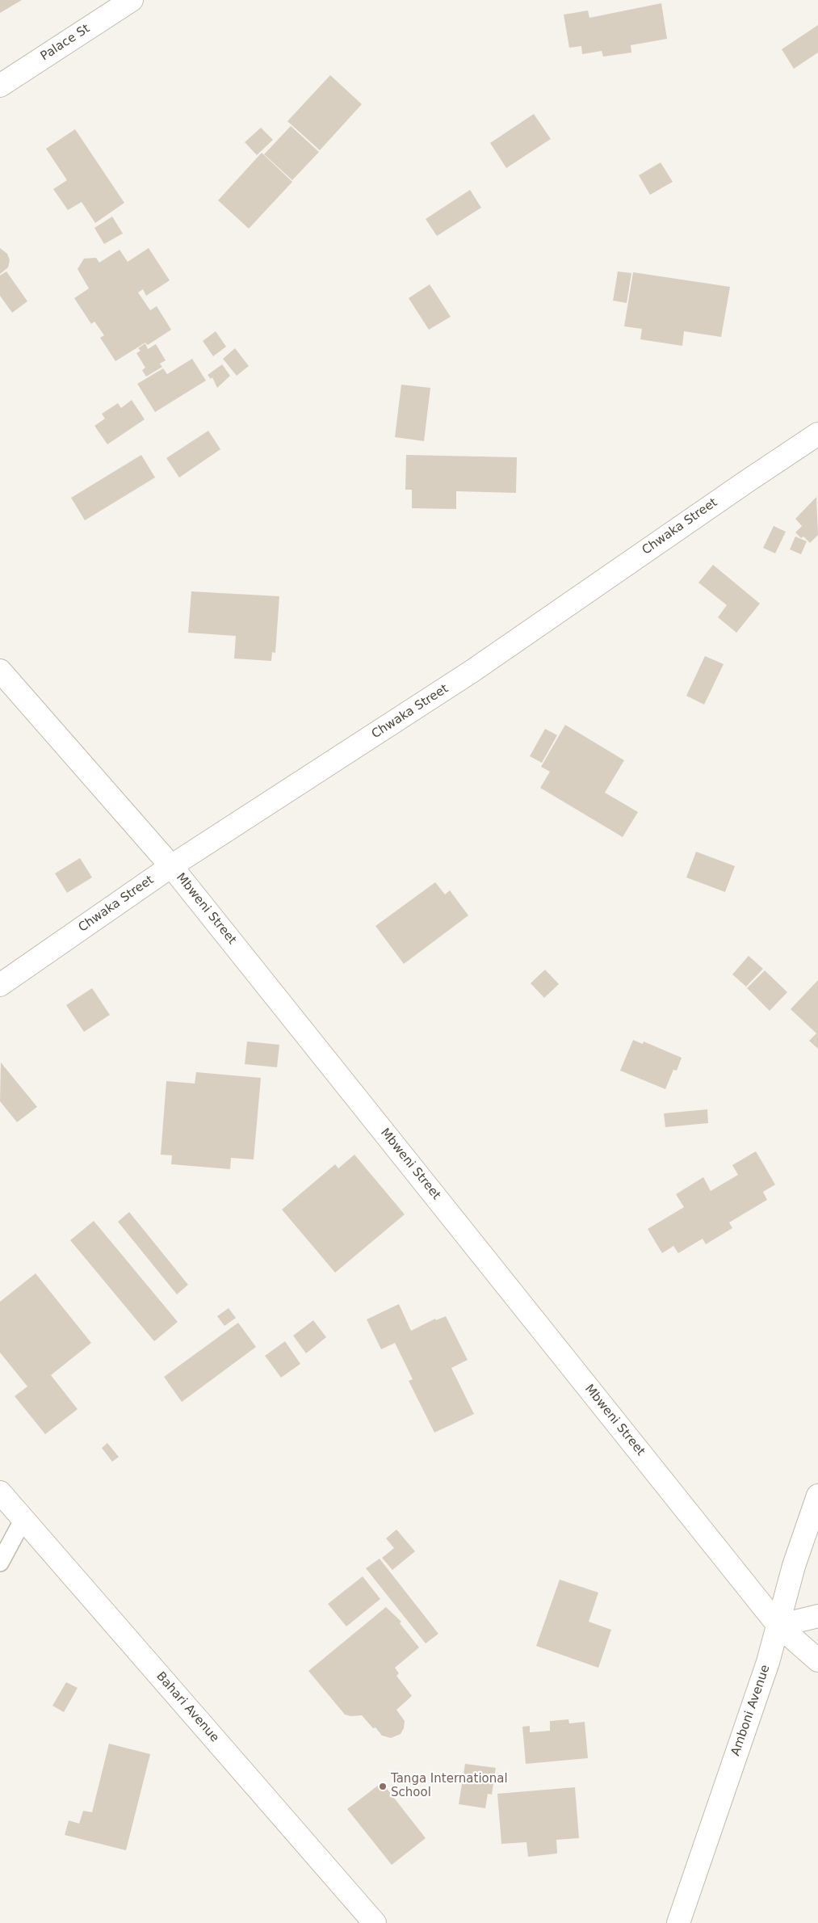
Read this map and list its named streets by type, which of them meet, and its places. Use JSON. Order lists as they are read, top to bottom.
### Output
{
  "streets": {
    "street": [
      "Palace St",
      "Chwaka Street",
      "Mbweni Street",
      "Bahari Avenue",
      "Amboni Avenue"
    ]
  },
  "crossings": [
    ["Chwaka Street", "Mbweni Street"],
    ["Mbweni Street", "Amboni Avenue"]
  ],
  "places": ["Tanga International School"]
}
